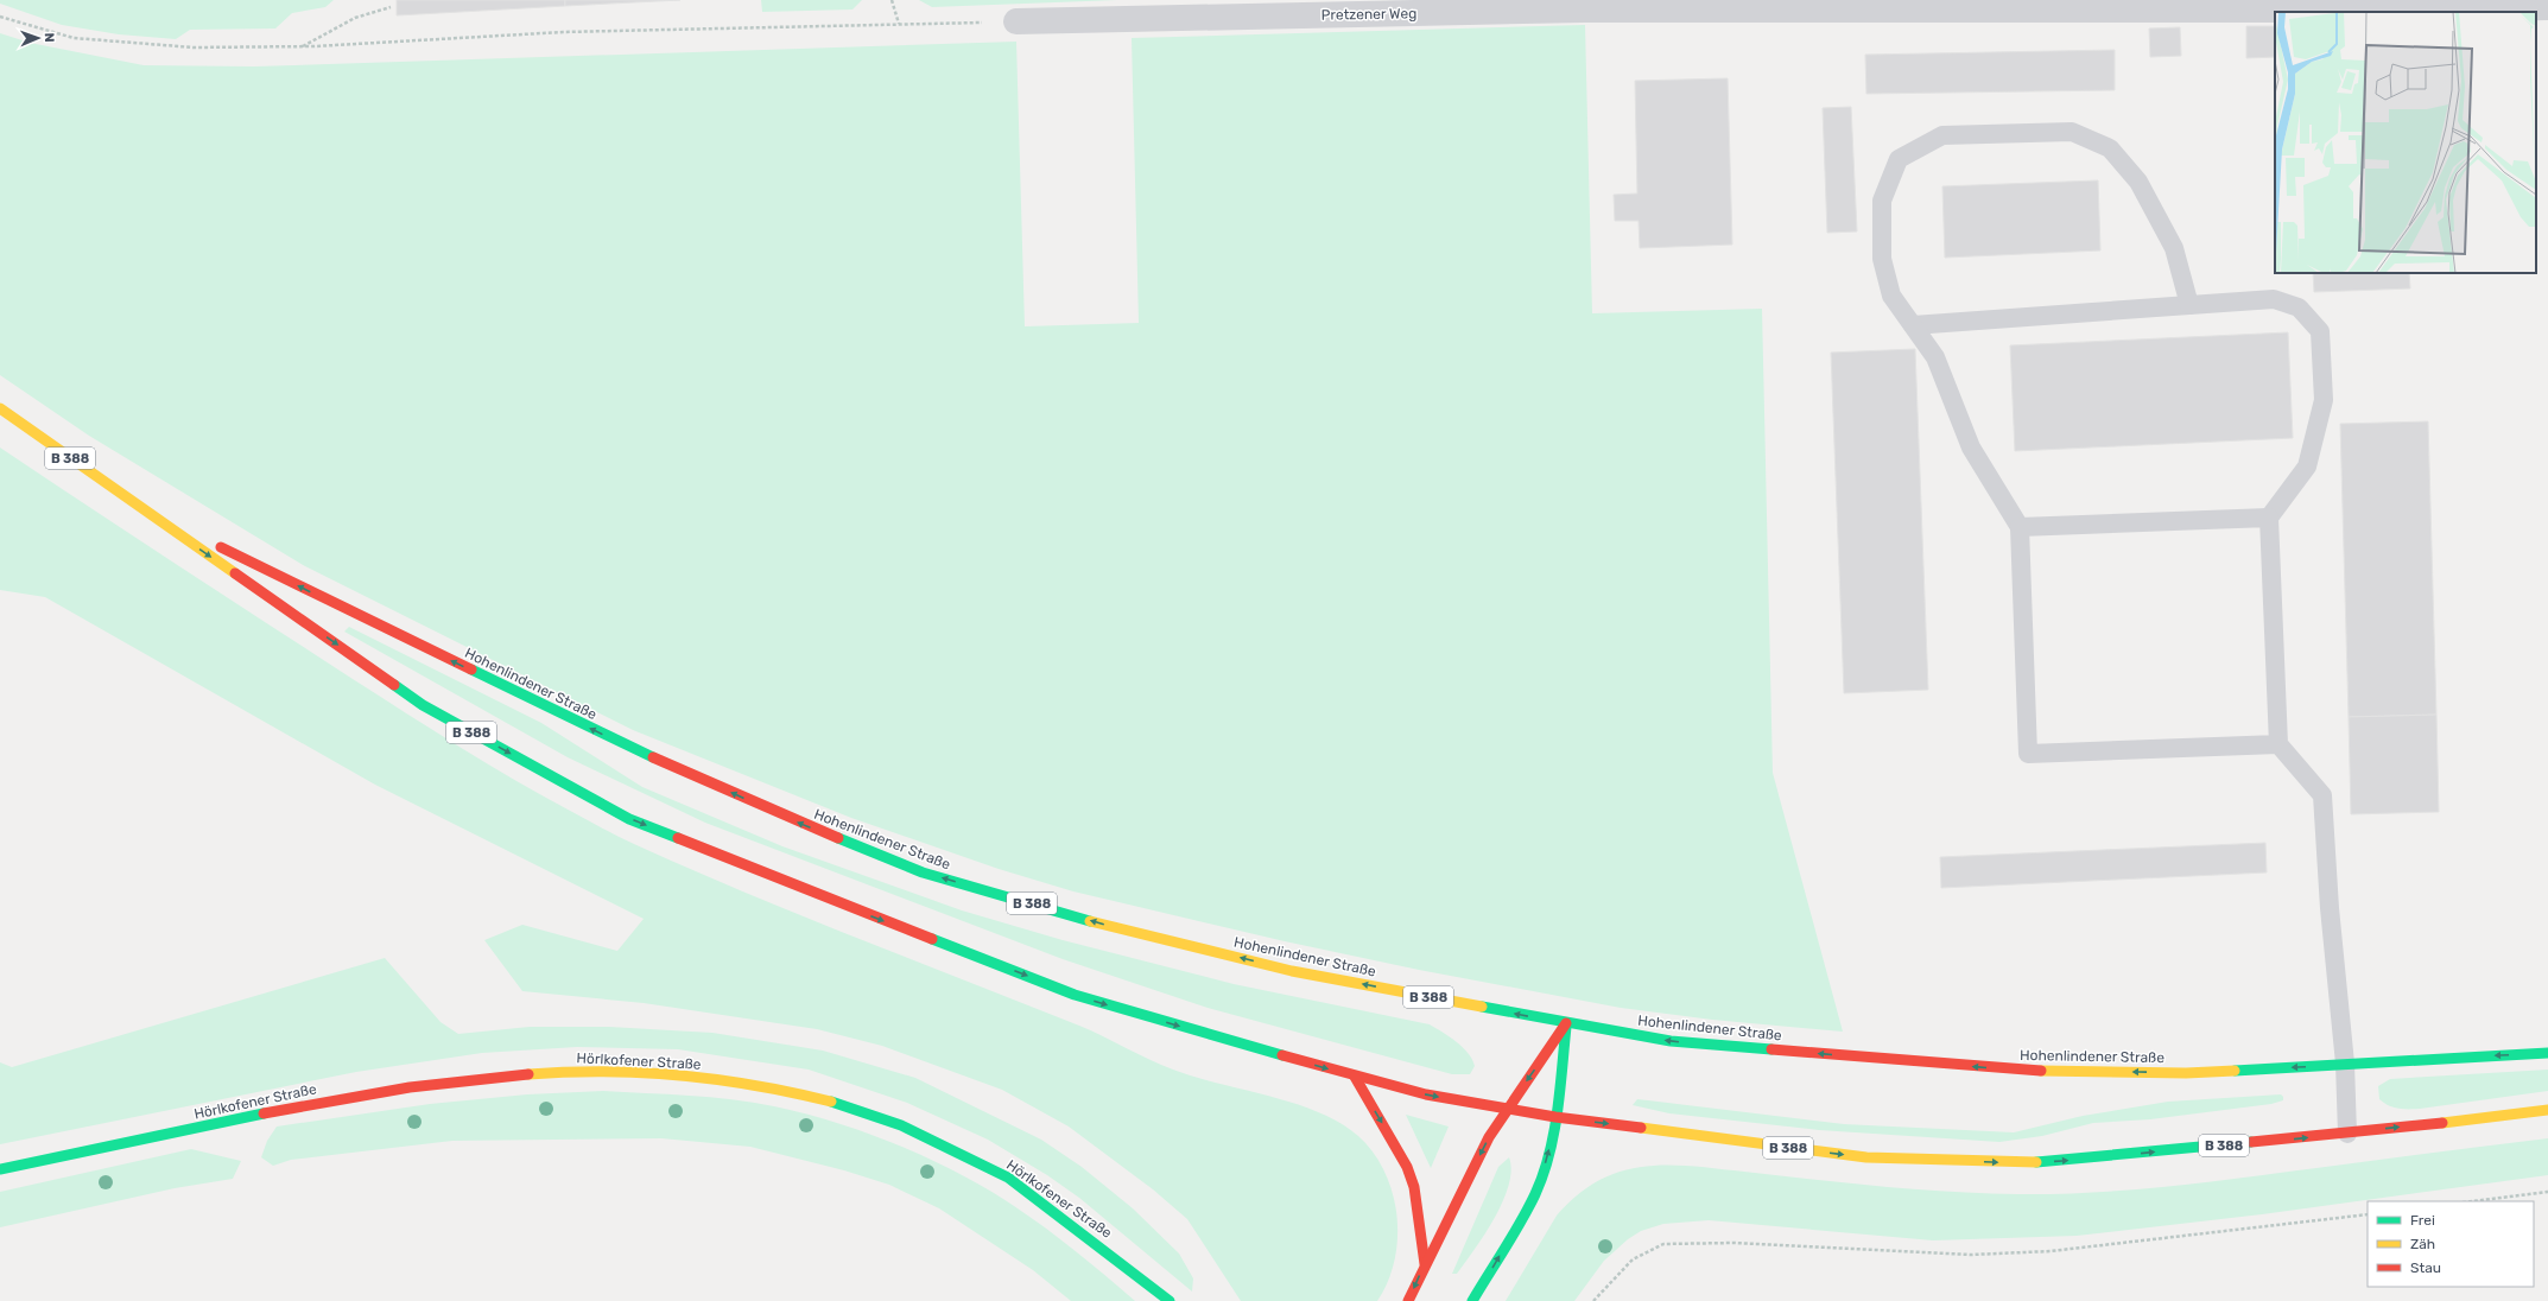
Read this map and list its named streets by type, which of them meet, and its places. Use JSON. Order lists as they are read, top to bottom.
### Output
{
  "streets": {
    "main road": ["B 388", "Hohenlindener Straße", "Hörlkofener Straße"],
    "street": ["Pretzener Weg"]
  },
  "crossings": [
    ["B 388", "Hohenlindener Straße"]
  ],
  "legend": ["Frei", "Zäh", "Stau"],
  "north": "right"
}
